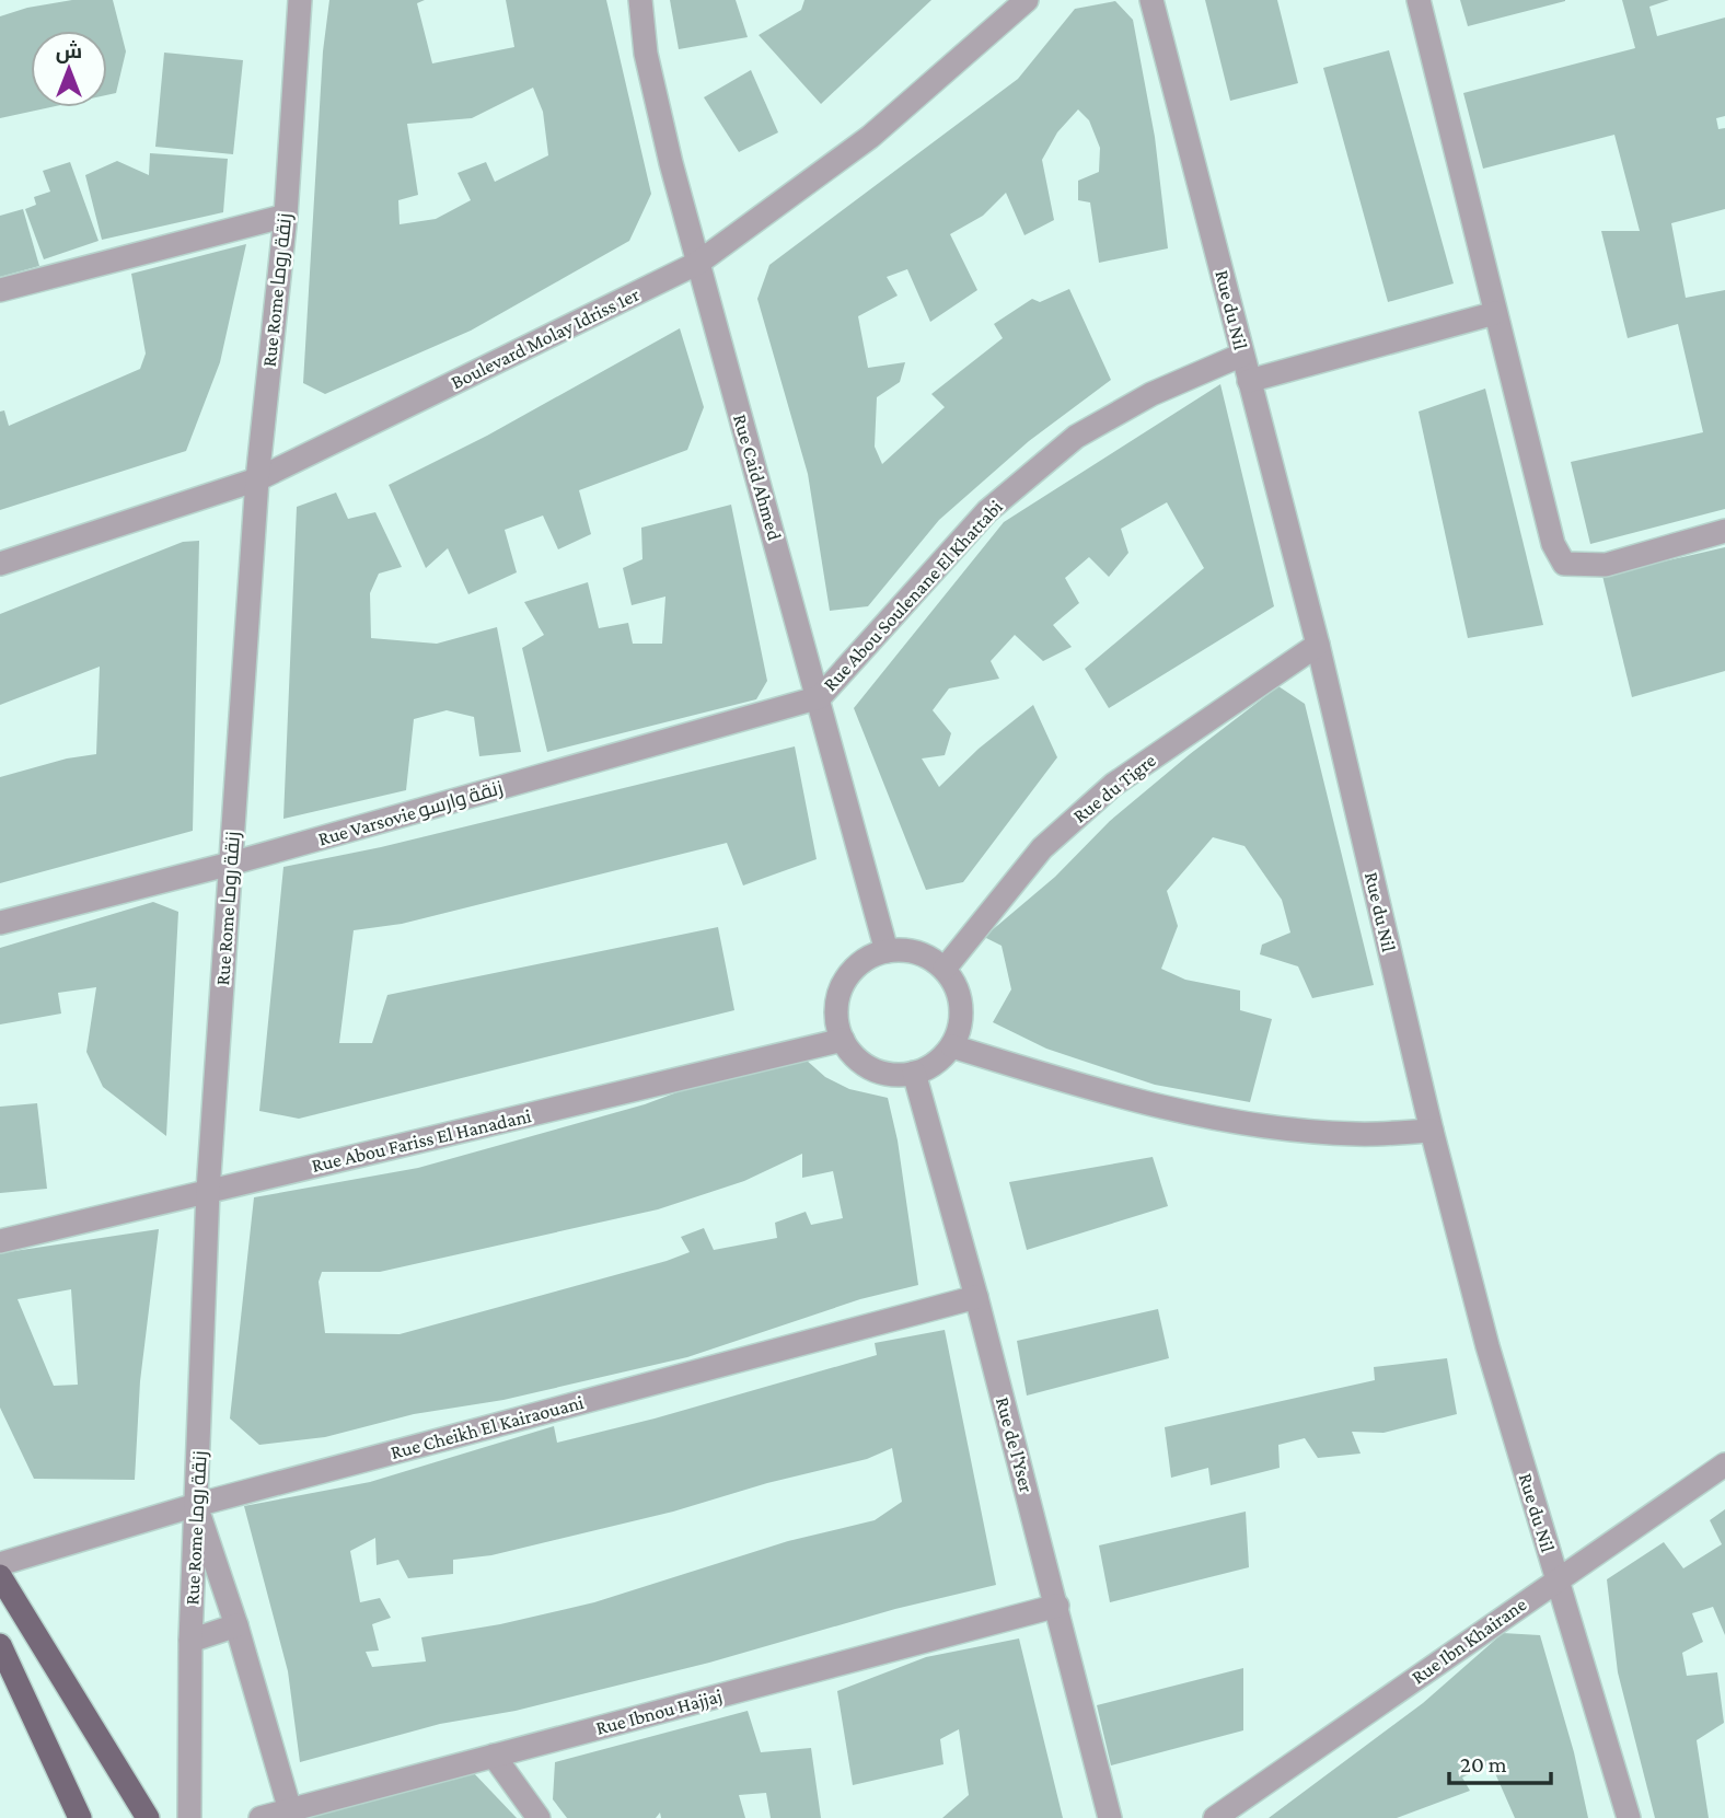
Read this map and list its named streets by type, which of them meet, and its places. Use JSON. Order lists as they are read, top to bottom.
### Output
{
  "streets": {
    "street": [
      "Rue Rome زنقة روما",
      "Rue du Nil",
      "Boulevard Molay Idriss 1er",
      "Rue Caid Ahmed",
      "Rue Abou Soulenane El Khattabi",
      "Rue du Tigre",
      "Rue Varsovie زنقة وارسو",
      "Rue Abou Fariss El Hanadani",
      "Rue Cheikh El Kairaouani",
      "Rue de l'Yser",
      "Rue Ibn Khairane",
      "Rue Ibnou Hajjaj"
    ]
  },
  "crossings": [
    ["Rue Rome زنقة روما", "Boulevard Molay Idriss 1er"],
    ["Rue Rome زنقة روما", "Rue Varsovie زنقة وارسو"],
    ["Rue Rome زنقة روما", "Rue Abou Fariss El Hanadani"],
    ["Rue Rome زنقة روما", "Rue Cheikh El Kairaouani"],
    ["Rue du Nil", "Rue Abou Soulenane El Khattabi"],
    ["Rue du Nil", "Rue du Tigre"],
    ["Rue du Nil", "Rue Ibn Khairane"],
    ["Boulevard Molay Idriss 1er", "Rue Caid Ahmed"],
    ["Rue Caid Ahmed", "Rue Abou Soulenane El Khattabi"],
    ["Rue Caid Ahmed", "Rue du Tigre"],
    ["Rue Caid Ahmed", "Rue Varsovie زنقة وارسو"],
    ["Rue Caid Ahmed", "Rue Abou Fariss El Hanadani"],
    ["Rue Caid Ahmed", "Rue de l'Yser"],
    ["Rue Abou Soulenane El Khattabi", "Rue Varsovie زنقة وارسو"],
    ["Rue du Tigre", "Rue Abou Fariss El Hanadani"],
    ["Rue du Tigre", "Rue de l'Yser"],
    ["Rue Abou Fariss El Hanadani", "Rue de l'Yser"],
    ["Rue Cheikh El Kairaouani", "Rue de l'Yser"],
    ["Rue de l'Yser", "Rue Ibnou Hajjaj"]
  ],
  "scale_bar": "20 m",
  "north": "top"
}
